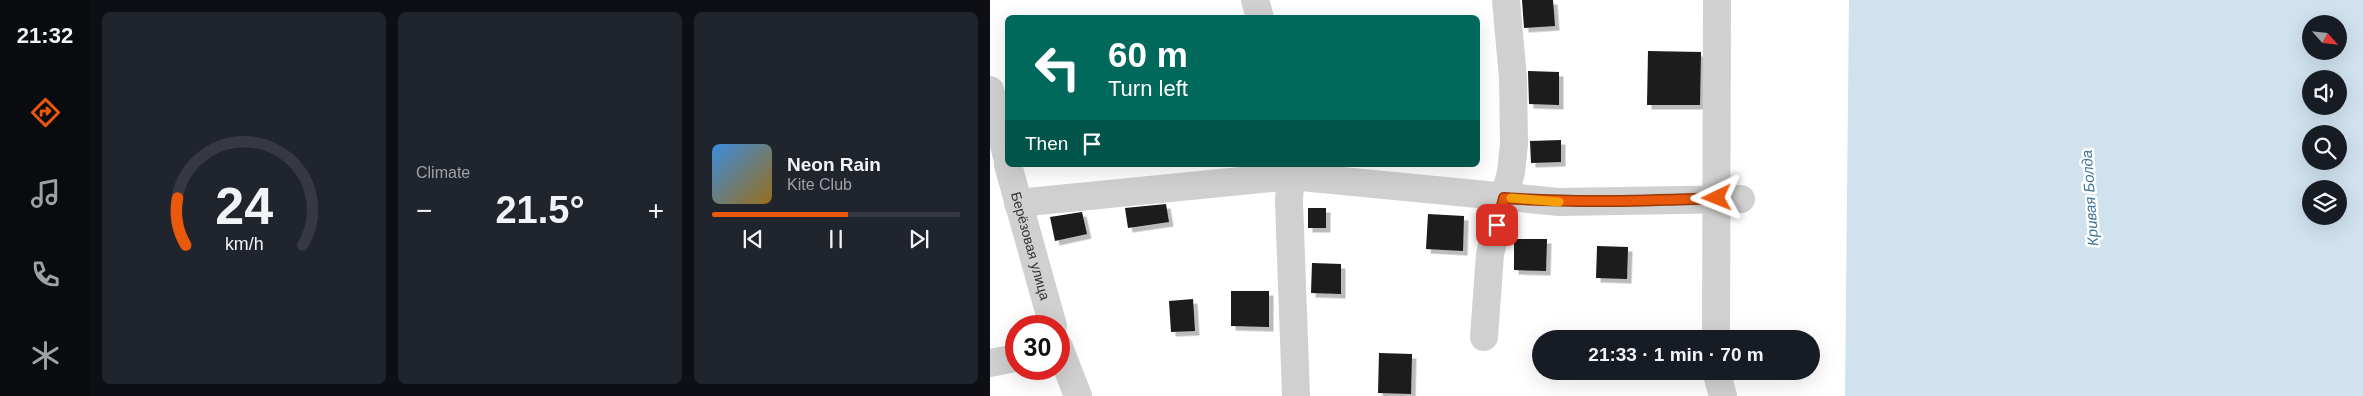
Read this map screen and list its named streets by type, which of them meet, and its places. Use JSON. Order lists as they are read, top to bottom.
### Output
{
  "streets": {
    "street": ["Берёзовая улица"]
  },
  "water": ["Кривая Болда"],
  "north": "bottom right",
  "page": {
    "tabs": "21:32",
    "tile": "Climate",
    "turn": ["60 m", "Turn left"],
    "then": "Then",
    "song": ["Neon Rain", "Kite Club"],
    "heat": ["−", "21.5°", "+"],
    "limit": "30",
    "trip": "21:33 · 1 min · 70 m",
    "gauge": ["24", "km/h"]
  }
}
